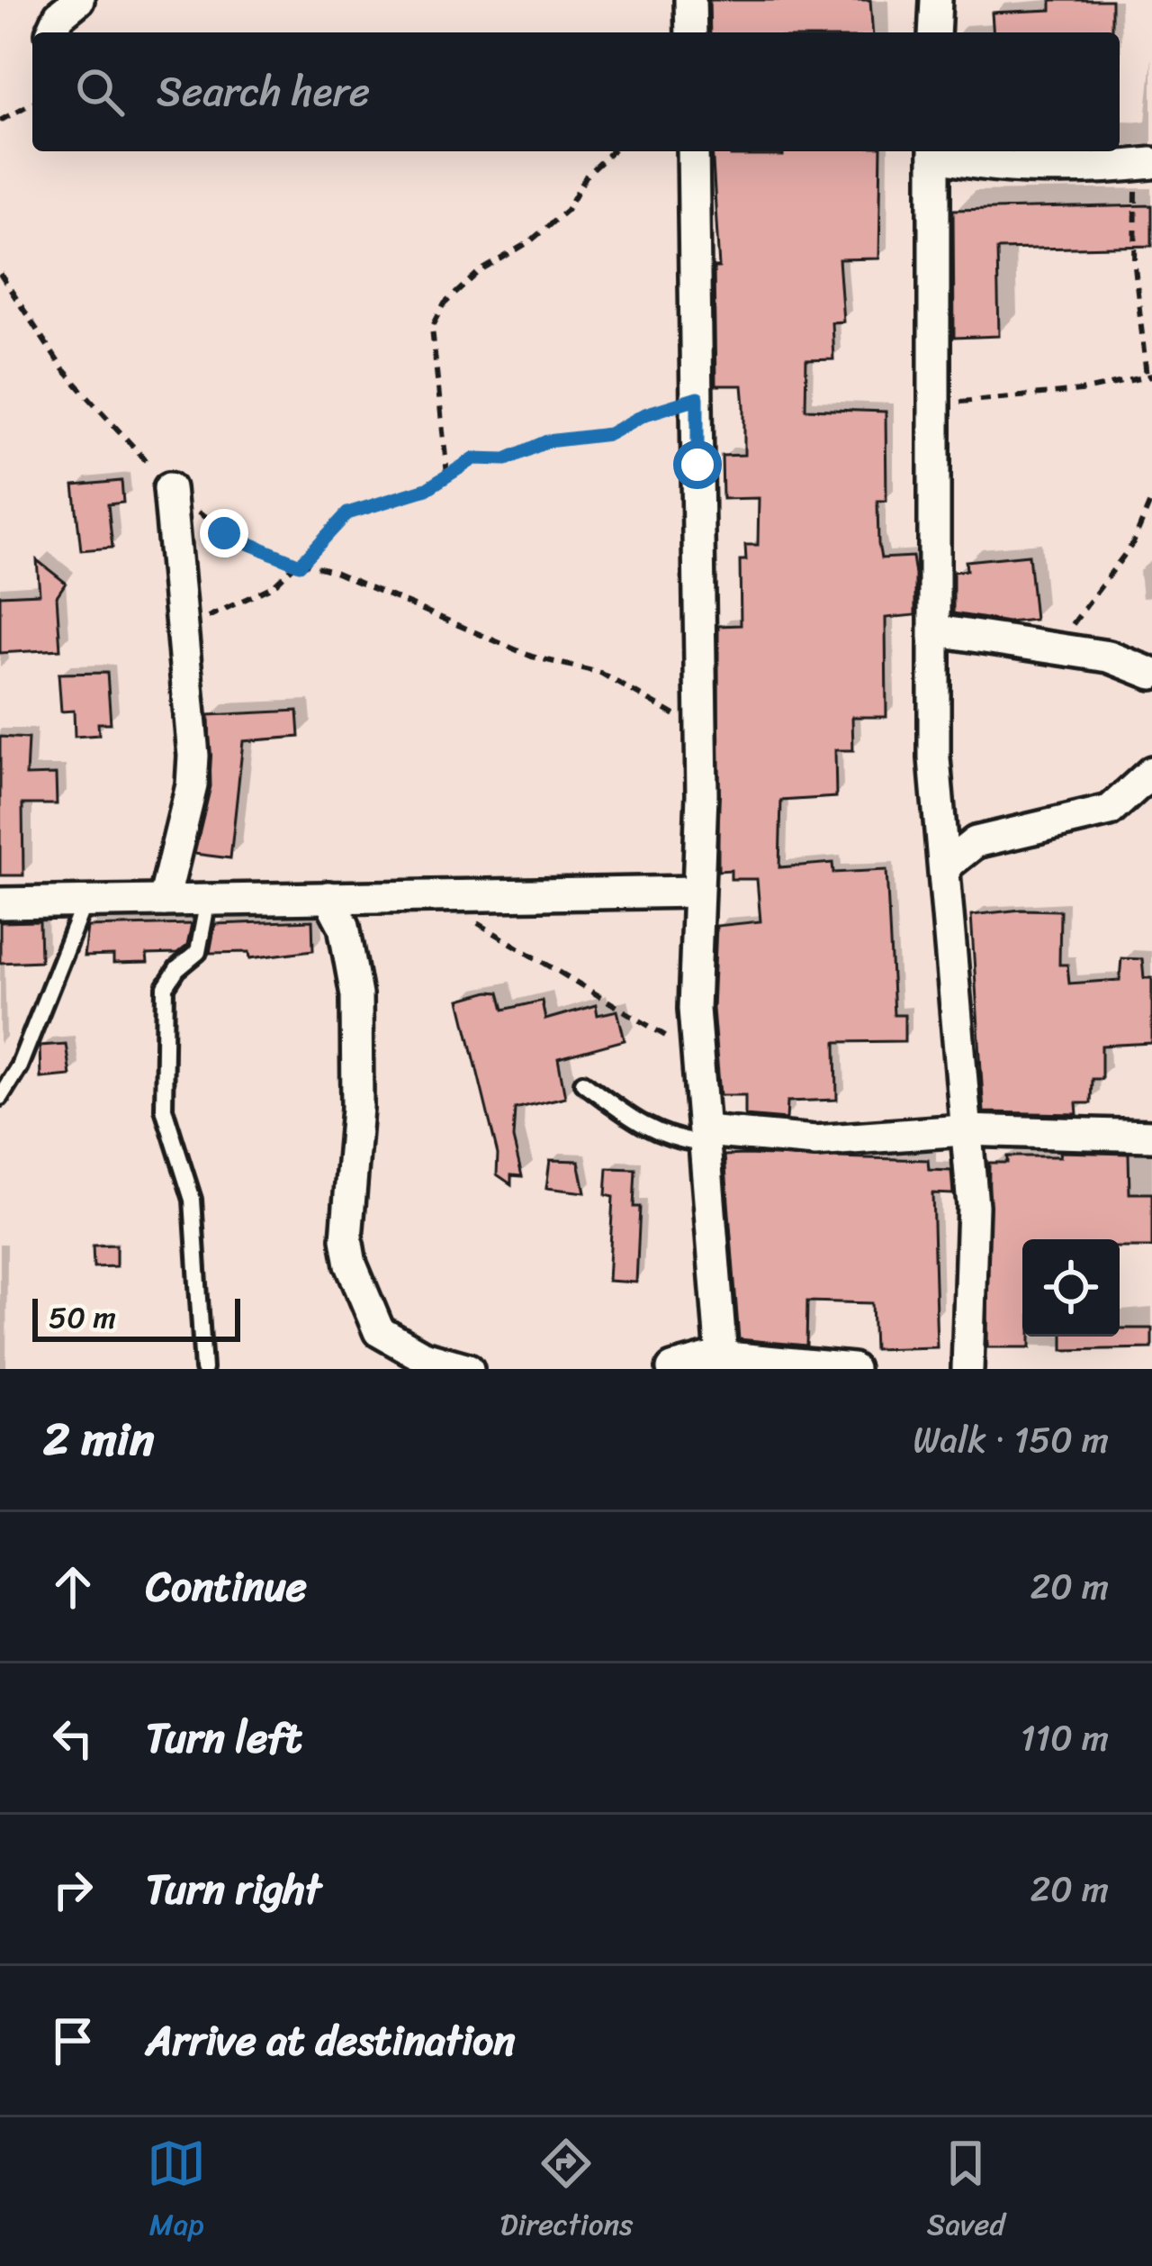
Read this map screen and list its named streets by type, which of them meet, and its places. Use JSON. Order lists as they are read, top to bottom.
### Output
{
  "scale_bar": "50 m",
  "page": {
    "search": "Search here",
    "scale": "50 m",
    "heading": ["2 min", "Walk · 150 m"],
    "list": [
      ["Continue", "20 m"],
      ["Turn left", "110 m"],
      ["Turn right", "20 m"],
      "Arrive at destination"
    ],
    "nav": ["Map", "Directions", "Saved"]
  }
}
